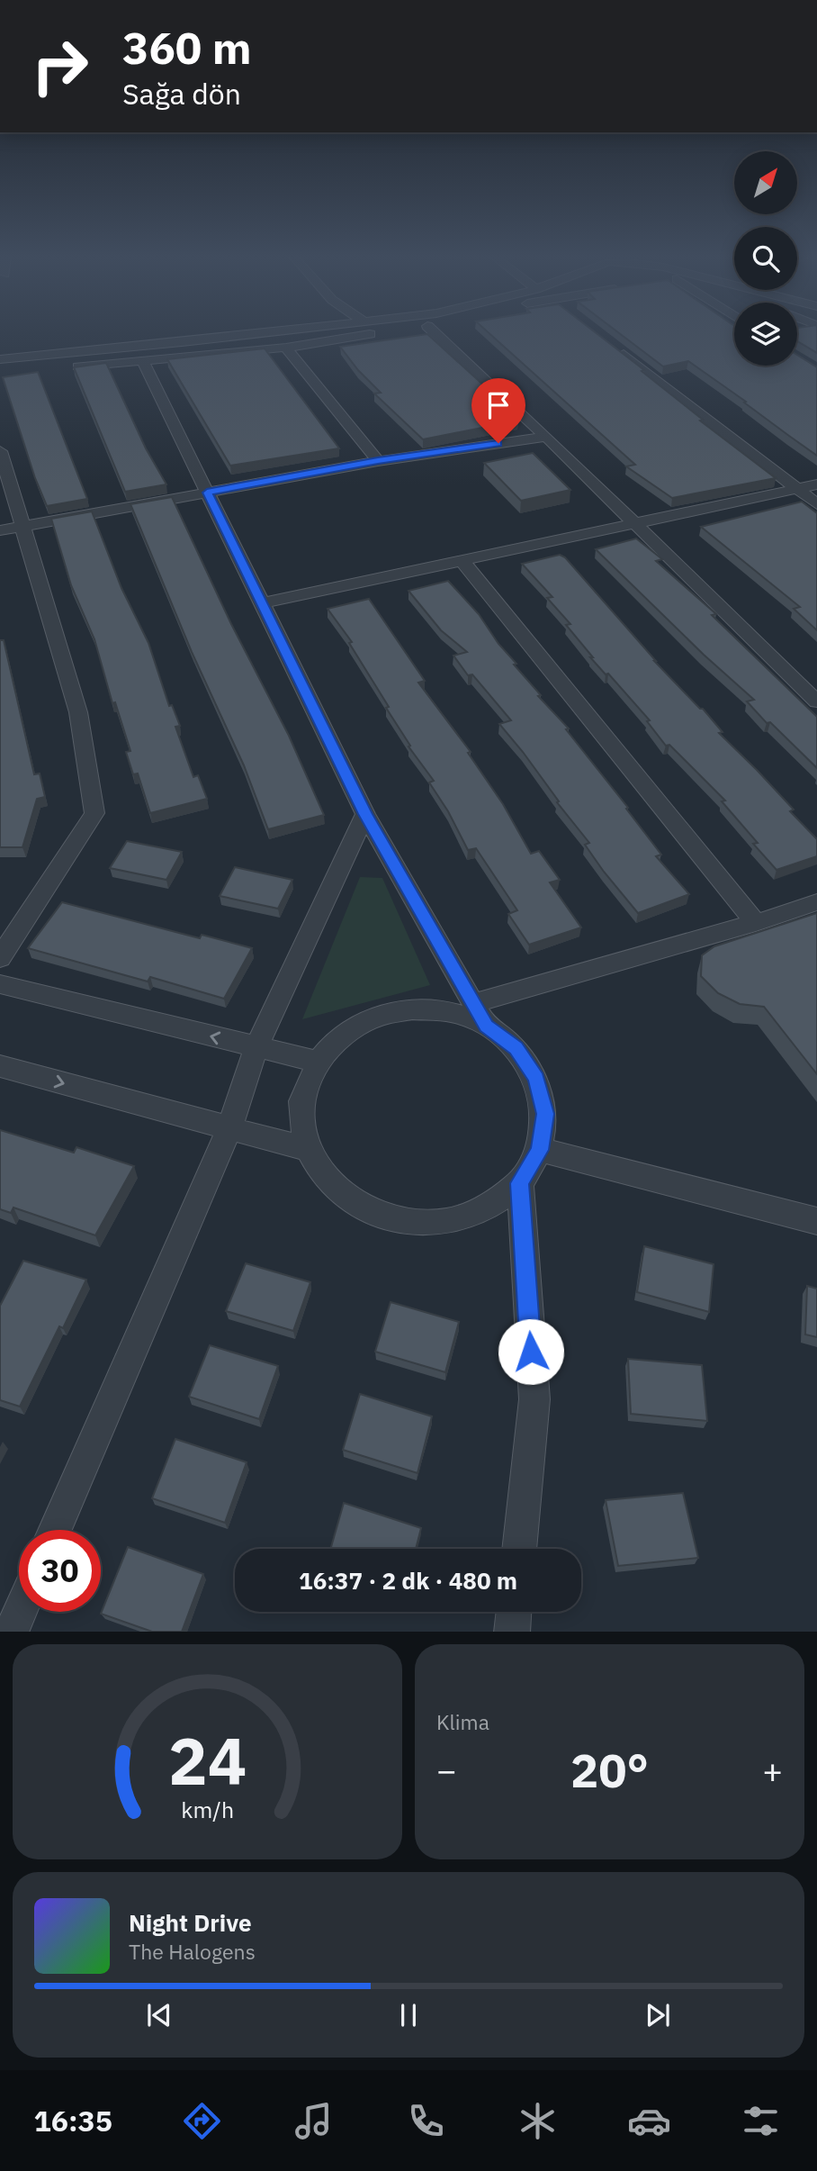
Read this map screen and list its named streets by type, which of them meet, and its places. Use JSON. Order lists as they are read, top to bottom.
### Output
{
  "north": "top right",
  "page": {
    "turn": ["360 m", "Sağa dön"],
    "limit": "30",
    "trip": "16:37 · 2 dk · 480 m",
    "tile": "Klima",
    "heat": ["−", "20°", "+"],
    "song": ["Night Drive", "The Halogens"],
    "tabs": "16:35",
    "gauge": ["24", "km/h"]
  }
}
